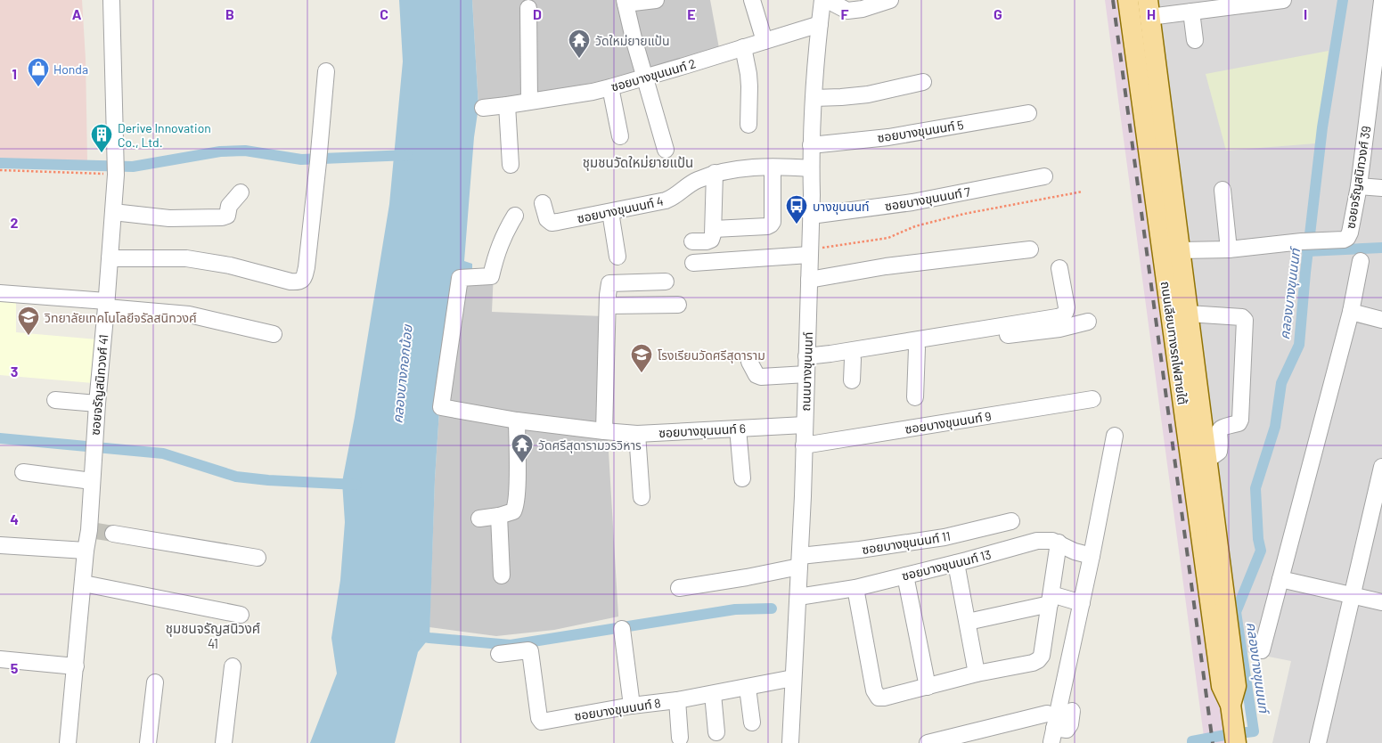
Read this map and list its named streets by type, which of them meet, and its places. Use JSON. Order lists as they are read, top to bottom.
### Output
{
  "streets": {
    "main road": ["ถนนเลียบทางรถไฟสายใต้"],
    "street": [
      "ซอยบางขุนนนท์ 2",
      "ซอยบางขุนนนท์ 5",
      "ซอยจรัญสนิทวงศ์ 39",
      "ซอยบางขุนนนท์ 7",
      "ซอยบางขุนนนท์ 4",
      "ถนนบางขุนนนท์",
      "ซอยจรัญสนิทวงศ์ 41",
      "ซอยบางขุนนนท์ 9",
      "ซอยบางขุนนนท์ 6",
      "ซอยบางขุนนนท์ 11",
      "ซอยบางขุนนนท์ 13",
      "ซอยบางขุนนนท์ 8"
    ]
  },
  "crossings": [
    ["ซอยบางขุนนนท์ 2", "ถนนบางขุนนนท์"],
    ["ซอยบางขุนนนท์ 5", "ถนนบางขุนนนท์"],
    ["ซอยจรัญสนิทวงศ์ 39", "ถนนเลียบทางรถไฟสายใต้"],
    ["ซอยบางขุนนนท์ 7", "ถนนบางขุนนนท์"],
    ["ซอยบางขุนนนท์ 4", "ถนนบางขุนนนท์"],
    ["ถนนบางขุนนนท์", "ซอยบางขุนนนท์ 9"],
    ["ถนนบางขุนนนท์", "ซอยบางขุนนนท์ 6"],
    ["ถนนบางขุนนนท์", "ซอยบางขุนนนท์ 11"],
    ["ถนนบางขุนนนท์", "ซอยบางขุนนนท์ 13"],
    ["ถนนบางขุนนนท์", "ซอยบางขุนนนท์ 8"]
  ],
  "districts": ["ชุมชนวัดใหม่ยายแป้น", "ชุมชนจรัญสนิวงศ์ 41"],
  "water": ["คลองบางขุนนนท์", "คลองบางกอกน้อย"],
  "places": {
    "temple": ["วัดใหม่ยายแป้น", "วัดศรีสุดารามวรวิหาร"],
    "shop": ["Honda"],
    "building": ["Derive Innovation Co., Ltd."],
    "bus stop": ["บางขุนนนท์"],
    "school or university": ["วิทยาลัยเทคโนโลยีจรัลสนิทวงศ์", "โรงเรียนวัดศรีสุดาราม"]
  },
  "grid": {
    "columns": [
      "A",
      "B",
      "C",
      "D",
      "E",
      "F",
      "G",
      "H",
      "I"
    ],
    "rows": [
      "1",
      "2",
      "3",
      "4",
      "5"
    ]
  }
}
